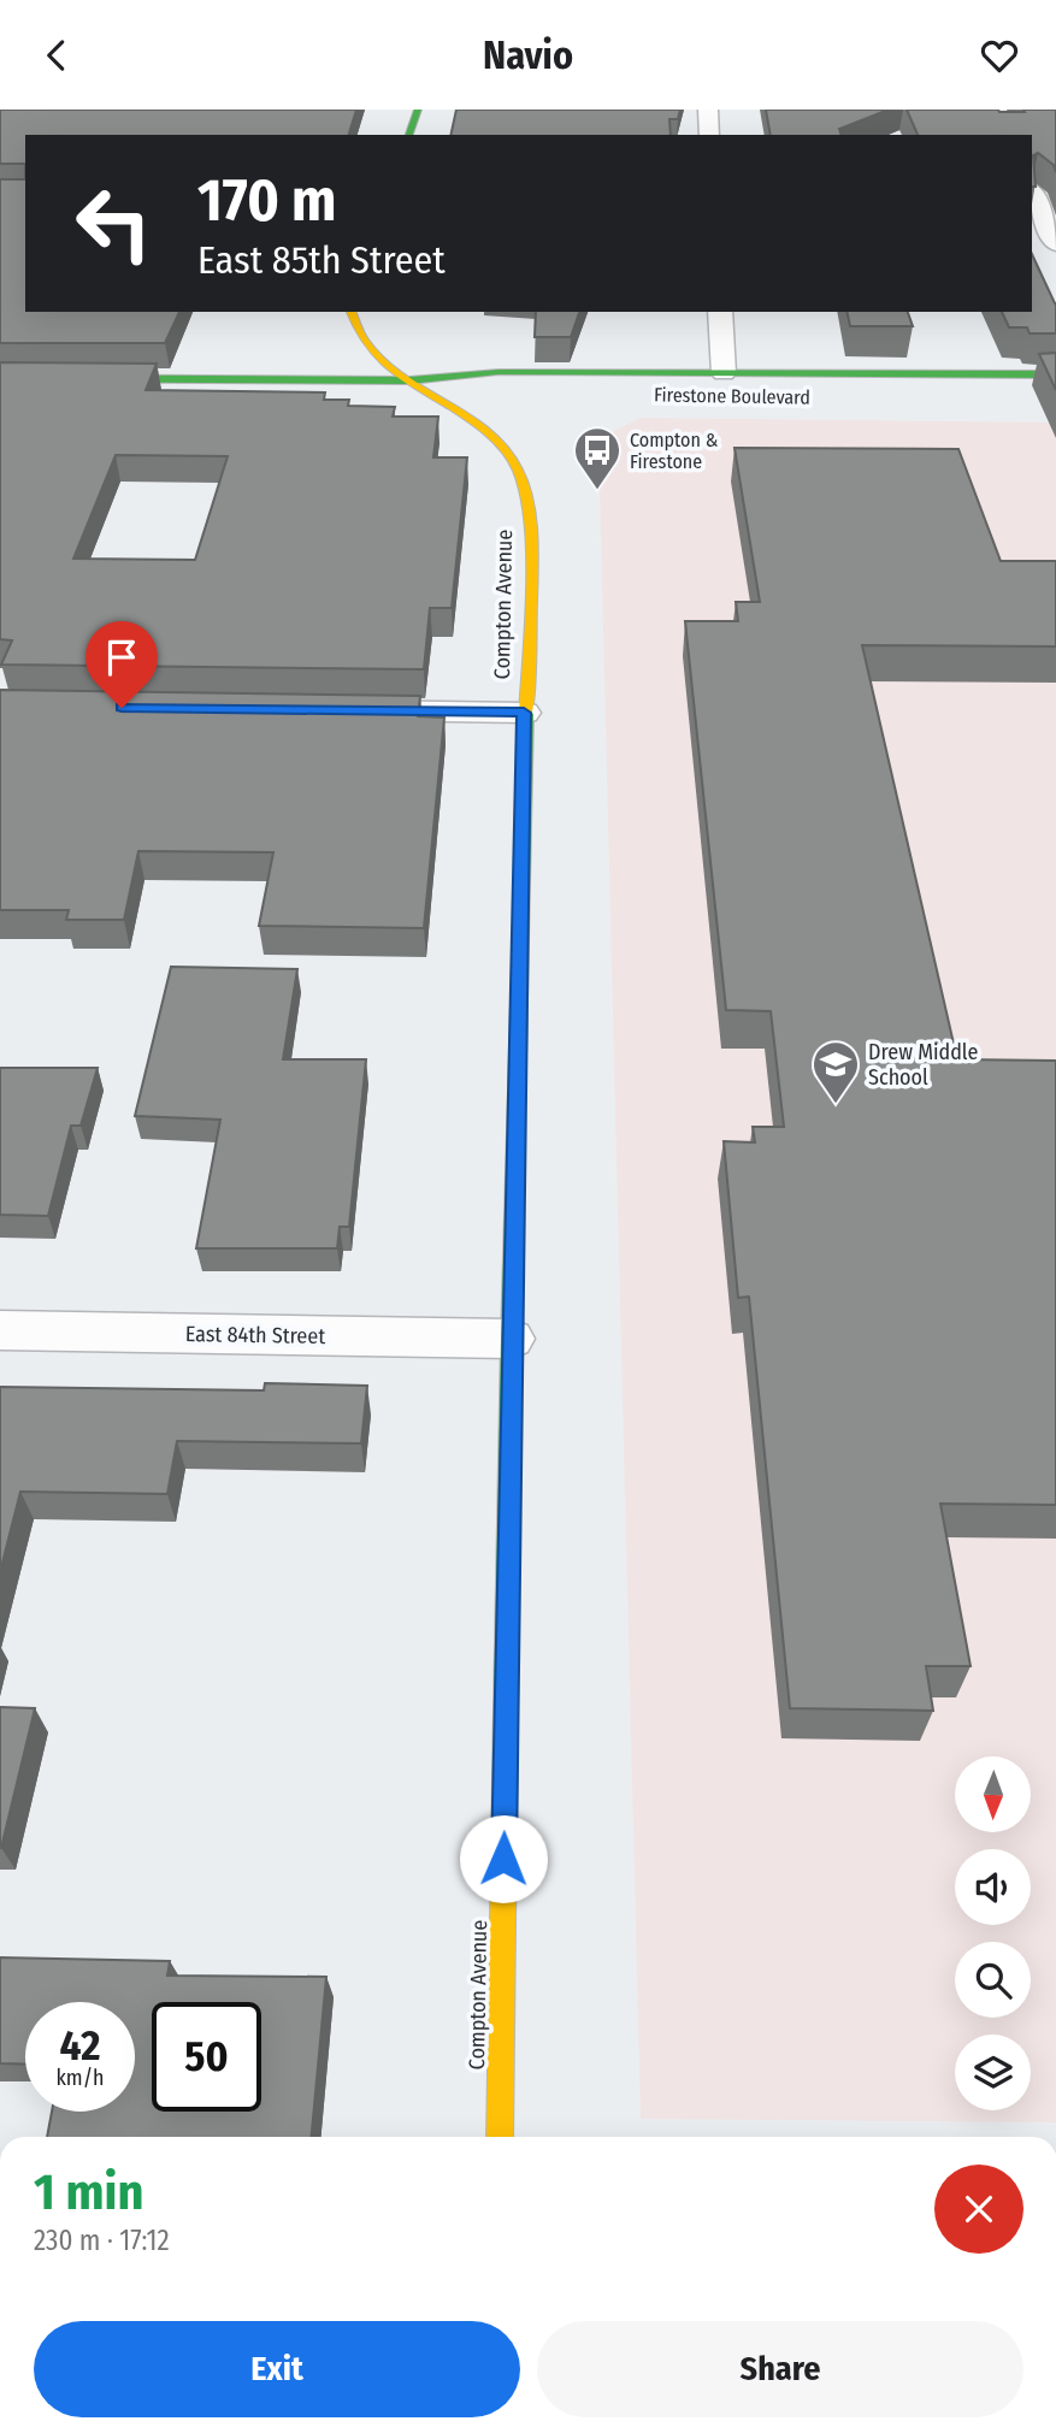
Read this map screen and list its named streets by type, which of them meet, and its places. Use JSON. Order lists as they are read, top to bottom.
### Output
{
  "streets": {
    "main road": ["Firestone Boulevard", "Compton Avenue"],
    "street": ["East 84th Street"]
  },
  "crossings": [
    ["Firestone Boulevard", "Compton Avenue"],
    ["Compton Avenue", "East 84th Street"]
  ],
  "places": {
    "bus stop": ["Compton & Firestone"],
    "school or university": ["Drew Middle School"]
  },
  "north": "bottom",
  "page": {
    "header": "Navio",
    "turn": ["170 m", "East 85th Street"],
    "speed": "42 km/h",
    "limit": "50",
    "heading": ["1 min", "230 m · 17:12"],
    "buttons": ["Exit", "Share"]
  }
}
